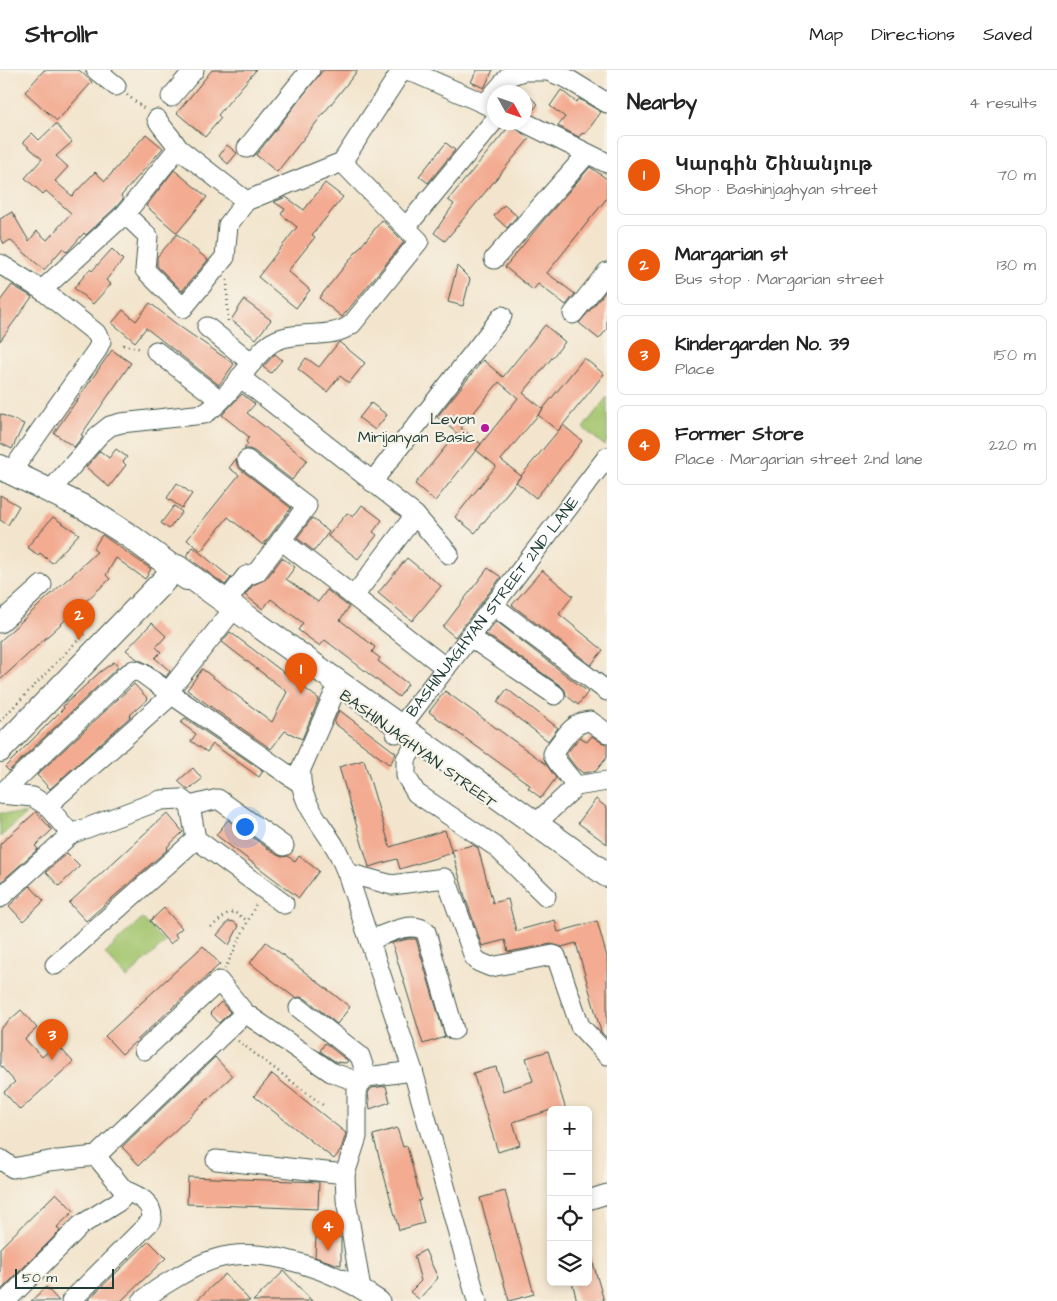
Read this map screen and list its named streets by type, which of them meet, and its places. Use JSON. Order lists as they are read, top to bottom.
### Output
{
  "streets": {
    "main road": ["BASHINJAGHYAN STREET"],
    "street": ["BASHINJAGHYAN STREET 2ND LANE"]
  },
  "crossings": [
    ["BASHINJAGHYAN STREET 2ND LANE", "BASHINJAGHYAN STREET"]
  ],
  "places": ["Levon Mirijanyan Basic"],
  "scale_bar": "50 m",
  "north": "bottom right",
  "page": {
    "header": "Strollr",
    "nav": ["Map", "Directions", "Saved"],
    "heading": ["Nearby", "4 results"],
    "list": [
      {
        "mark": "1",
        "name": "Կարգին Շինանյութ",
        "note": "Shop · Bashinjaghyan street",
        "value": "70 m"
      },
      {
        "mark": "2",
        "name": "Margarian st",
        "note": "Bus stop · Margarian street",
        "value": "130 m"
      },
      {
        "mark": "3",
        "name": "Kindergarden No. 39",
        "note": "Place",
        "value": "150 m"
      },
      {
        "mark": "4",
        "name": "Former Store",
        "note": "Place · Margarian street 2nd lane",
        "value": "220 m"
      }
    ],
    "pins": [
      "2",
      "1",
      "3",
      "4"
    ],
    "map_buttons": ["+", "−"],
    "scale": "50 m"
  }
}
